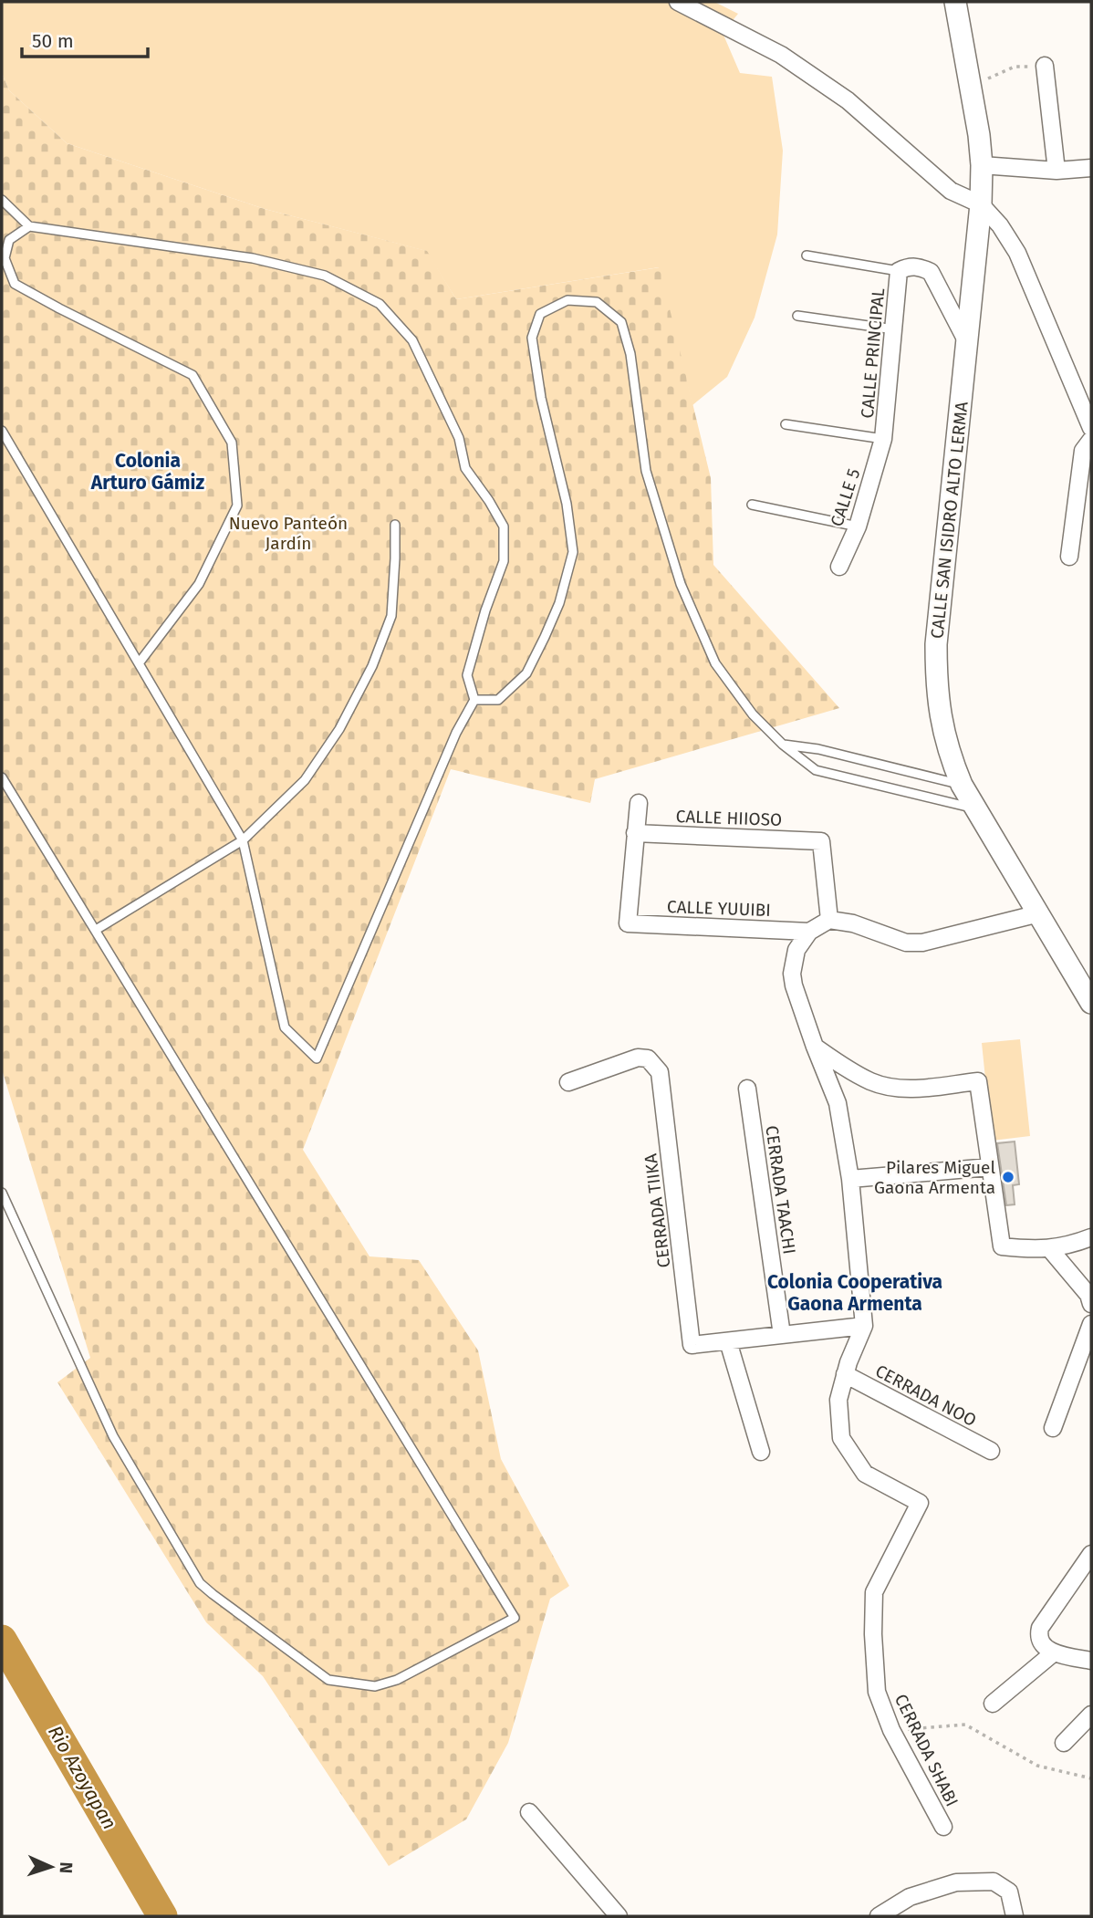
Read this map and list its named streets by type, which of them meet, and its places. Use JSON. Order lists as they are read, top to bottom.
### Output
{
  "streets": {
    "street": [
      "CALLE PRINCIPAL",
      "CALLE 5",
      "CALLE SAN ISIDRO ALTO LERMA",
      "CALLE HIIOSO",
      "CALLE YUUIBI",
      "CERRADA TAACHI",
      "CERRADA TIIKA",
      "CERRADA NOO",
      "CERRADA SHABI"
    ]
  },
  "crossings": [
    ["CALLE PRINCIPAL", "CALLE 5"],
    ["CALLE HIIOSO", "CALLE YUUIBI"],
    ["CERRADA NOO", "CERRADA SHABI"]
  ],
  "districts": ["Colonia Arturo Gámiz", "Colonia Cooperativa Gaona Armenta"],
  "water": ["Rio Azoyapan"],
  "parks": ["Nuevo Panteón Jardín"],
  "places": ["Pilares Miguel Gaona Armenta"],
  "scale_bar": "50 m",
  "north": "right"
}
